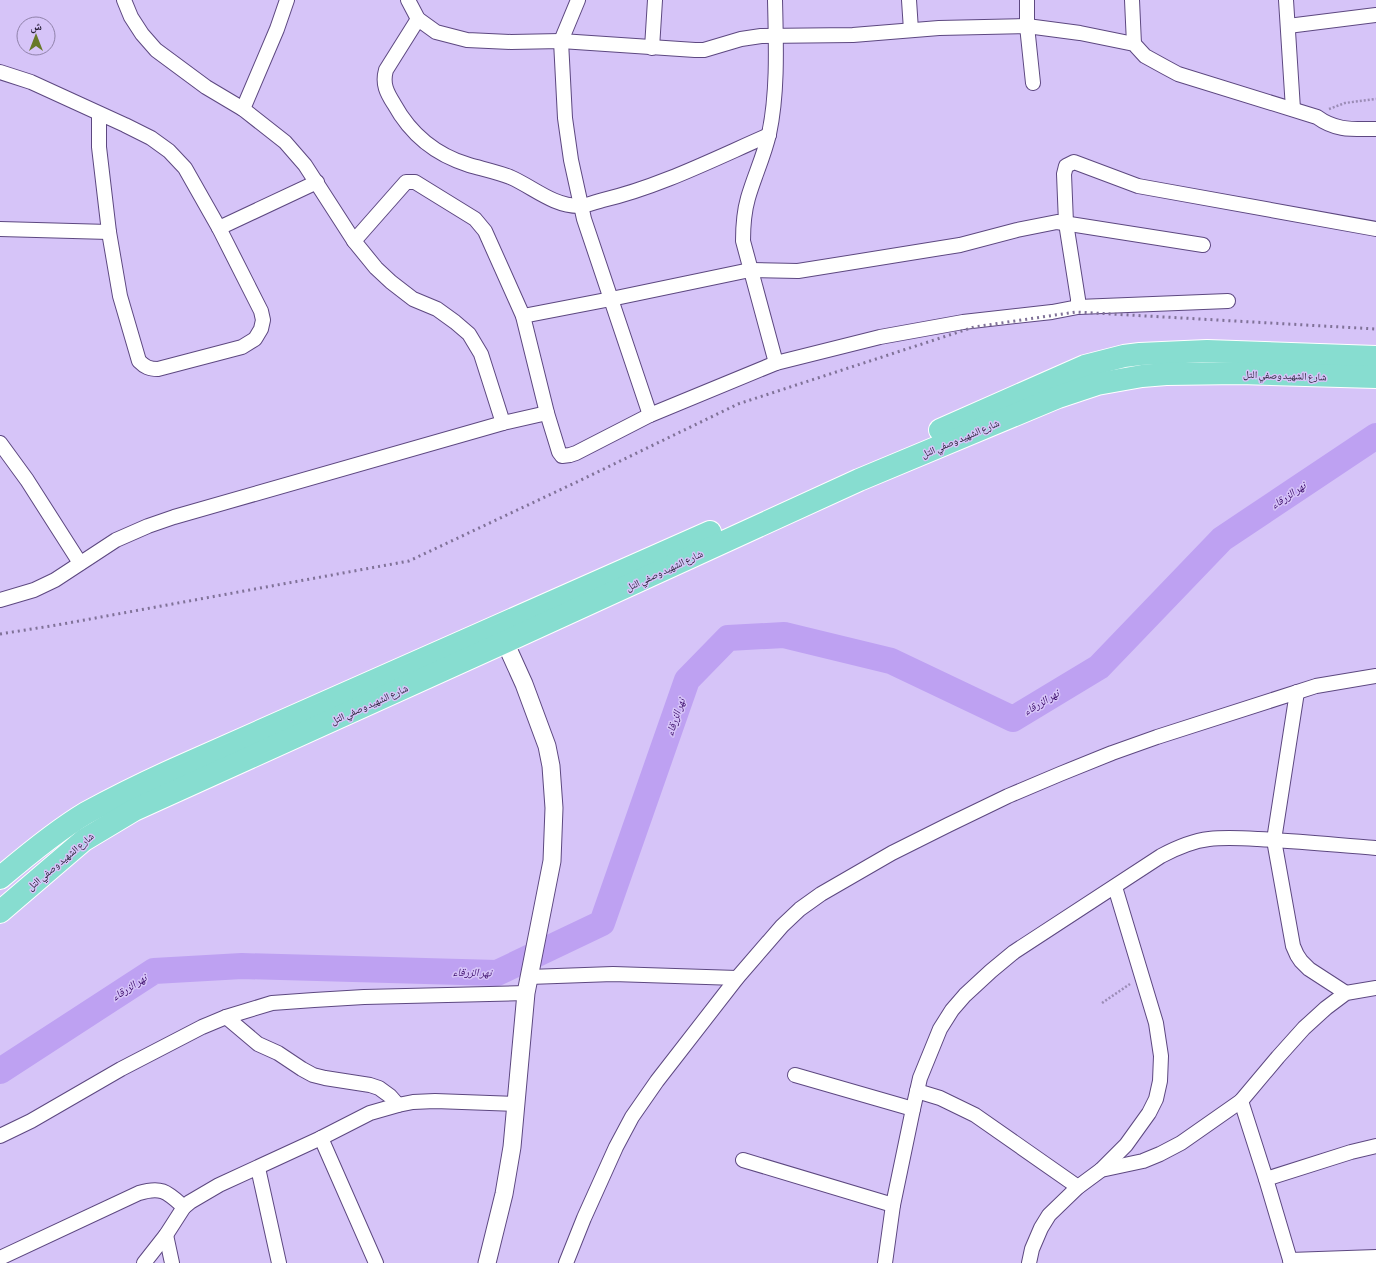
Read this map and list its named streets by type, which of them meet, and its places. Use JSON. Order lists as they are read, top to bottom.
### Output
{
  "streets": {
    "main road": ["شارع الشهيد وصفي التل"]
  },
  "water": ["نهر الزرقاء"],
  "north": "top"
}
